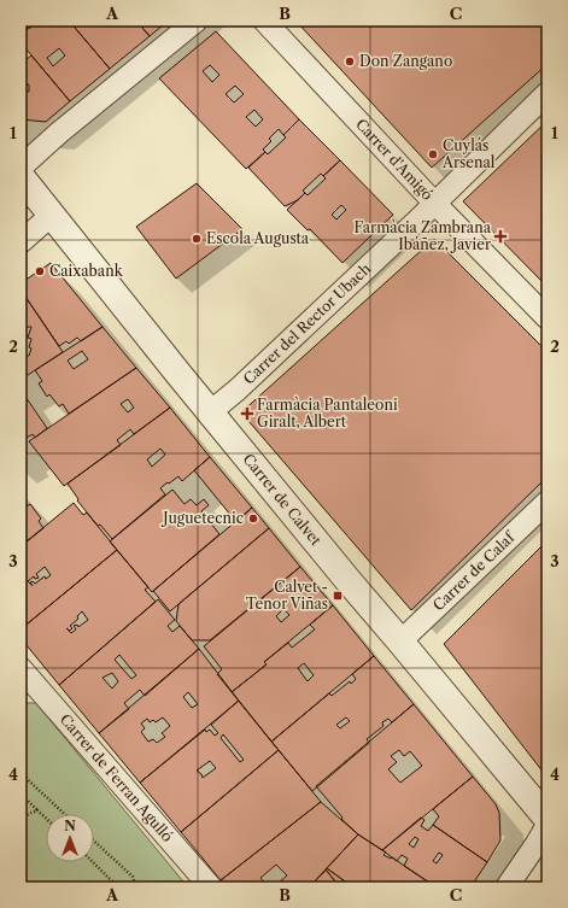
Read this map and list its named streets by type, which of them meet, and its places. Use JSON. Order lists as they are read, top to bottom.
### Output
{
  "streets": {
    "street": [
      "Carrer d'Amigó",
      "Carrer del Rector Ubach",
      "Carrer de Calvet",
      "Carrer de Calaf",
      "Carrer de Ferran Agulló"
    ]
  },
  "crossings": [
    ["Carrer d'Amigó", "Carrer del Rector Ubach"],
    ["Carrer del Rector Ubach", "Carrer de Calvet"],
    ["Carrer de Calvet", "Carrer de Calaf"]
  ],
  "places": {
    "other": [
      "Don Zangano",
      "Cuylás Arsenal",
      "Escola Augusta",
      "Caixabank",
      "Juguetecnic"
    ],
    "health": ["Farmàcia Zambrana Ibáñez, Javier", "Farmàcia Pantaleoni Giralt, Albert"],
    "transit": ["Calvet - Tenor Viñas"]
  },
  "north": "top",
  "grid": {
    "columns": ["A", "B", "C"],
    "rows": [
      "1",
      "2",
      "3",
      "4"
    ]
  }
}
